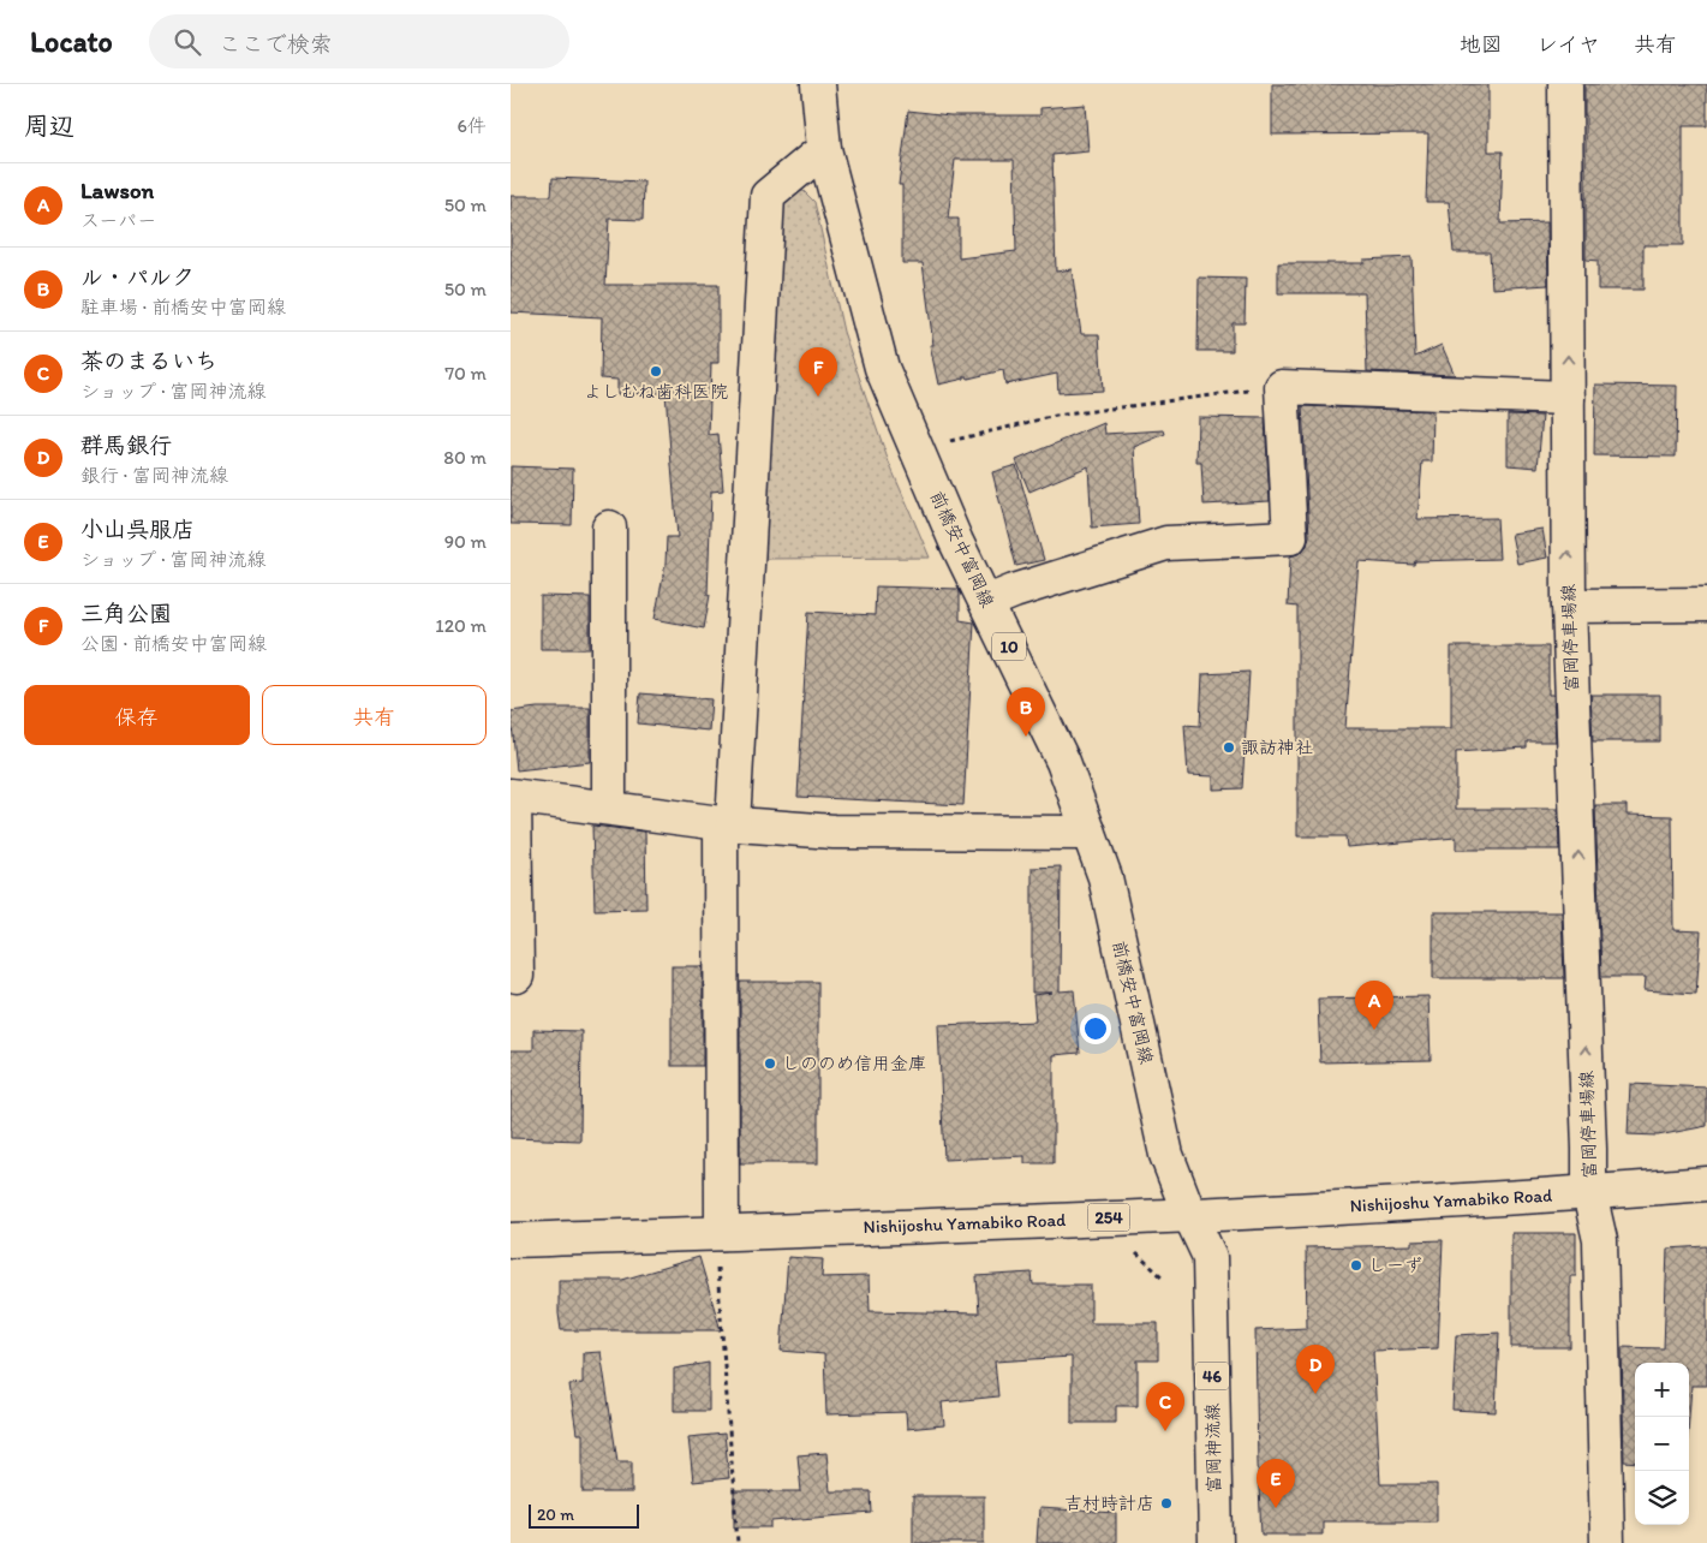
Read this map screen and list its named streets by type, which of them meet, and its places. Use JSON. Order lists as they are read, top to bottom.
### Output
{
  "streets": {
    "main road": [
      "前橋安中富岡線",
      "富岡停車場線",
      "10",
      "Nishijoshu Yamabiko Road",
      "254",
      "46",
      "富岡神流線"
    ]
  },
  "crossings": [
    ["前橋安中富岡線", "Nishijoshu Yamabiko Road"],
    ["前橋安中富岡線", "富岡神流線"],
    ["富岡停車場線", "Nishijoshu Yamabiko Road"],
    ["Nishijoshu Yamabiko Road", "富岡神流線"]
  ],
  "one_way": ["富岡停車場線"],
  "places": [
    "よしむね歯科医院",
    "諏訪神社",
    "しののめ信用金庫",
    "しーず",
    "吉村時計店"
  ],
  "scale_bar": "20 m",
  "page": {
    "header": "Locato",
    "search": "ここで検索",
    "nav": ["地図", "レイヤ", "共有"],
    "heading": ["周辺", "6件"],
    "list": [
      {
        "mark": "A",
        "name": "Lawson",
        "note": "スーパー",
        "value": "50 m"
      },
      {
        "mark": "B",
        "name": "ル・パルク",
        "note": "駐車場 · 前橋安中富岡線",
        "value": "50 m"
      },
      {
        "mark": "C",
        "name": "茶のまるいち",
        "note": "ショップ · 富岡神流線",
        "value": "70 m"
      },
      {
        "mark": "D",
        "name": "群馬銀行",
        "note": "銀行 · 富岡神流線",
        "value": "80 m"
      },
      {
        "mark": "E",
        "name": "小山呉服店",
        "note": "ショップ · 富岡神流線",
        "value": "90 m"
      },
      {
        "mark": "F",
        "name": "三角公園",
        "note": "公園 · 前橋安中富岡線",
        "value": "120 m"
      }
    ],
    "pins": [
      "F",
      "B",
      "A",
      "D",
      "C",
      "E"
    ],
    "buttons": ["保存", "共有"],
    "map_buttons": ["+", "−"],
    "scale": "20 m"
  }
}
